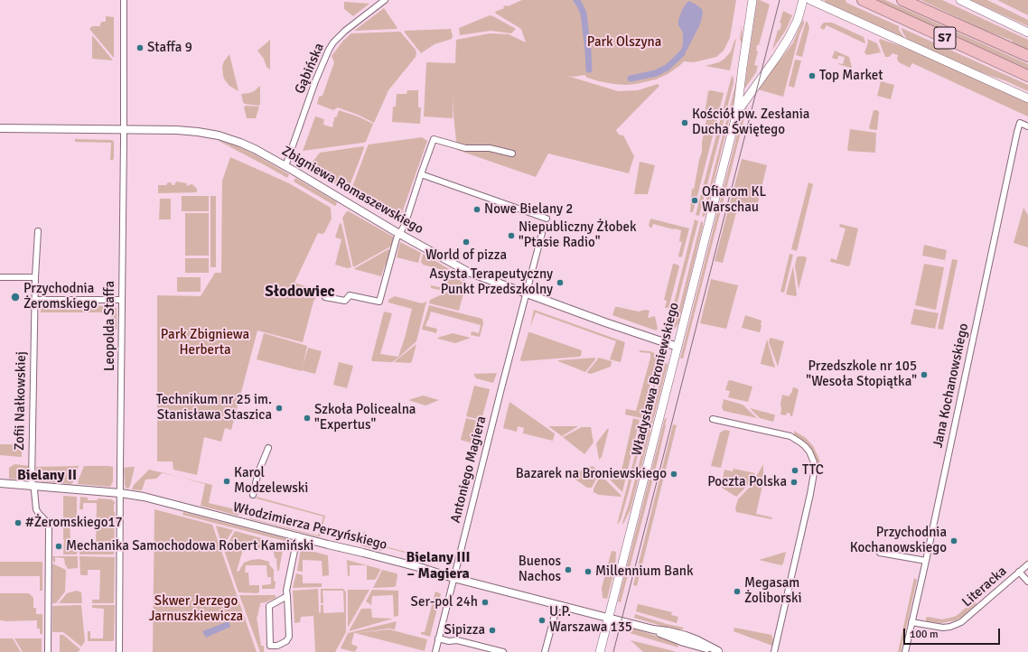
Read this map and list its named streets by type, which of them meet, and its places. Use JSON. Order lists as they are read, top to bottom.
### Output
{
  "streets": {
    "highway": ["S7"],
    "main road": ["Władysława Broniewskiego"],
    "street": [
      "Gąbińska",
      "Zbigniewa Romaszewskiego",
      "Leopolda Staffa",
      "Jana Kochanowskiego",
      "Zofii Nałkowskiej",
      "Antoniego Magiera",
      "Włodzimierza Perzyńskiego",
      "Literacka"
    ]
  },
  "crossings": [
    ["Gąbińska", "Zbigniewa Romaszewskiego"],
    ["Zbigniewa Romaszewskiego", "Leopolda Staffa"],
    ["Zbigniewa Romaszewskiego", "Władysława Broniewskiego"],
    ["Zbigniewa Romaszewskiego", "Antoniego Magiera"],
    ["Leopolda Staffa", "Włodzimierza Perzyńskiego"],
    ["Władysława Broniewskiego", "Włodzimierza Perzyńskiego"],
    ["Jana Kochanowskiego", "Literacka"],
    ["Zofii Nałkowskiej", "Włodzimierza Perzyńskiego"],
    ["Antoniego Magiera", "Włodzimierza Perzyńskiego"]
  ],
  "districts": ["Słodowiec", "Bielany II", "Bielany III – Magiera"],
  "parks": ["Park Olszyna", "Park Zbigniewa Herberta", "Skwer Jerzego Jarnuszkiewicza"],
  "places": [
    "Staffa 9",
    "Top Market",
    "Kościół pw. Zesłania Ducha Świętego",
    "Ofiarom KL Warschau",
    "Nowe Bielany 2",
    "Niepubliczny Żłobek \"Ptasie Radio\"",
    "World of pizza",
    "Asysta Terapeutyczny Punkt Przedszkolny",
    "Przychodnia Żeromskiego",
    "Przedszkole nr 105 \"Wesoła Stopiątka\"",
    "Technikum nr 25 im. Stanisława Staszica",
    "Szkoła Policealna \"Expertus\"",
    "TTC",
    "Bazarek na Broniewskiego",
    "Karol Modzelewski",
    "Poczta Polska",
    "#Żeromskiego17",
    "Przychodnia Kochanowskiego",
    "Mechanika Samochodowa Robert Kamiński",
    "Buenos Nachos",
    "Millennium Bank",
    "Megasam Żoliborski",
    "Ser-pol 24h",
    "U.P. Warszawa 135",
    "Sipizza"
  ],
  "scale_bar": "100 m"
}
